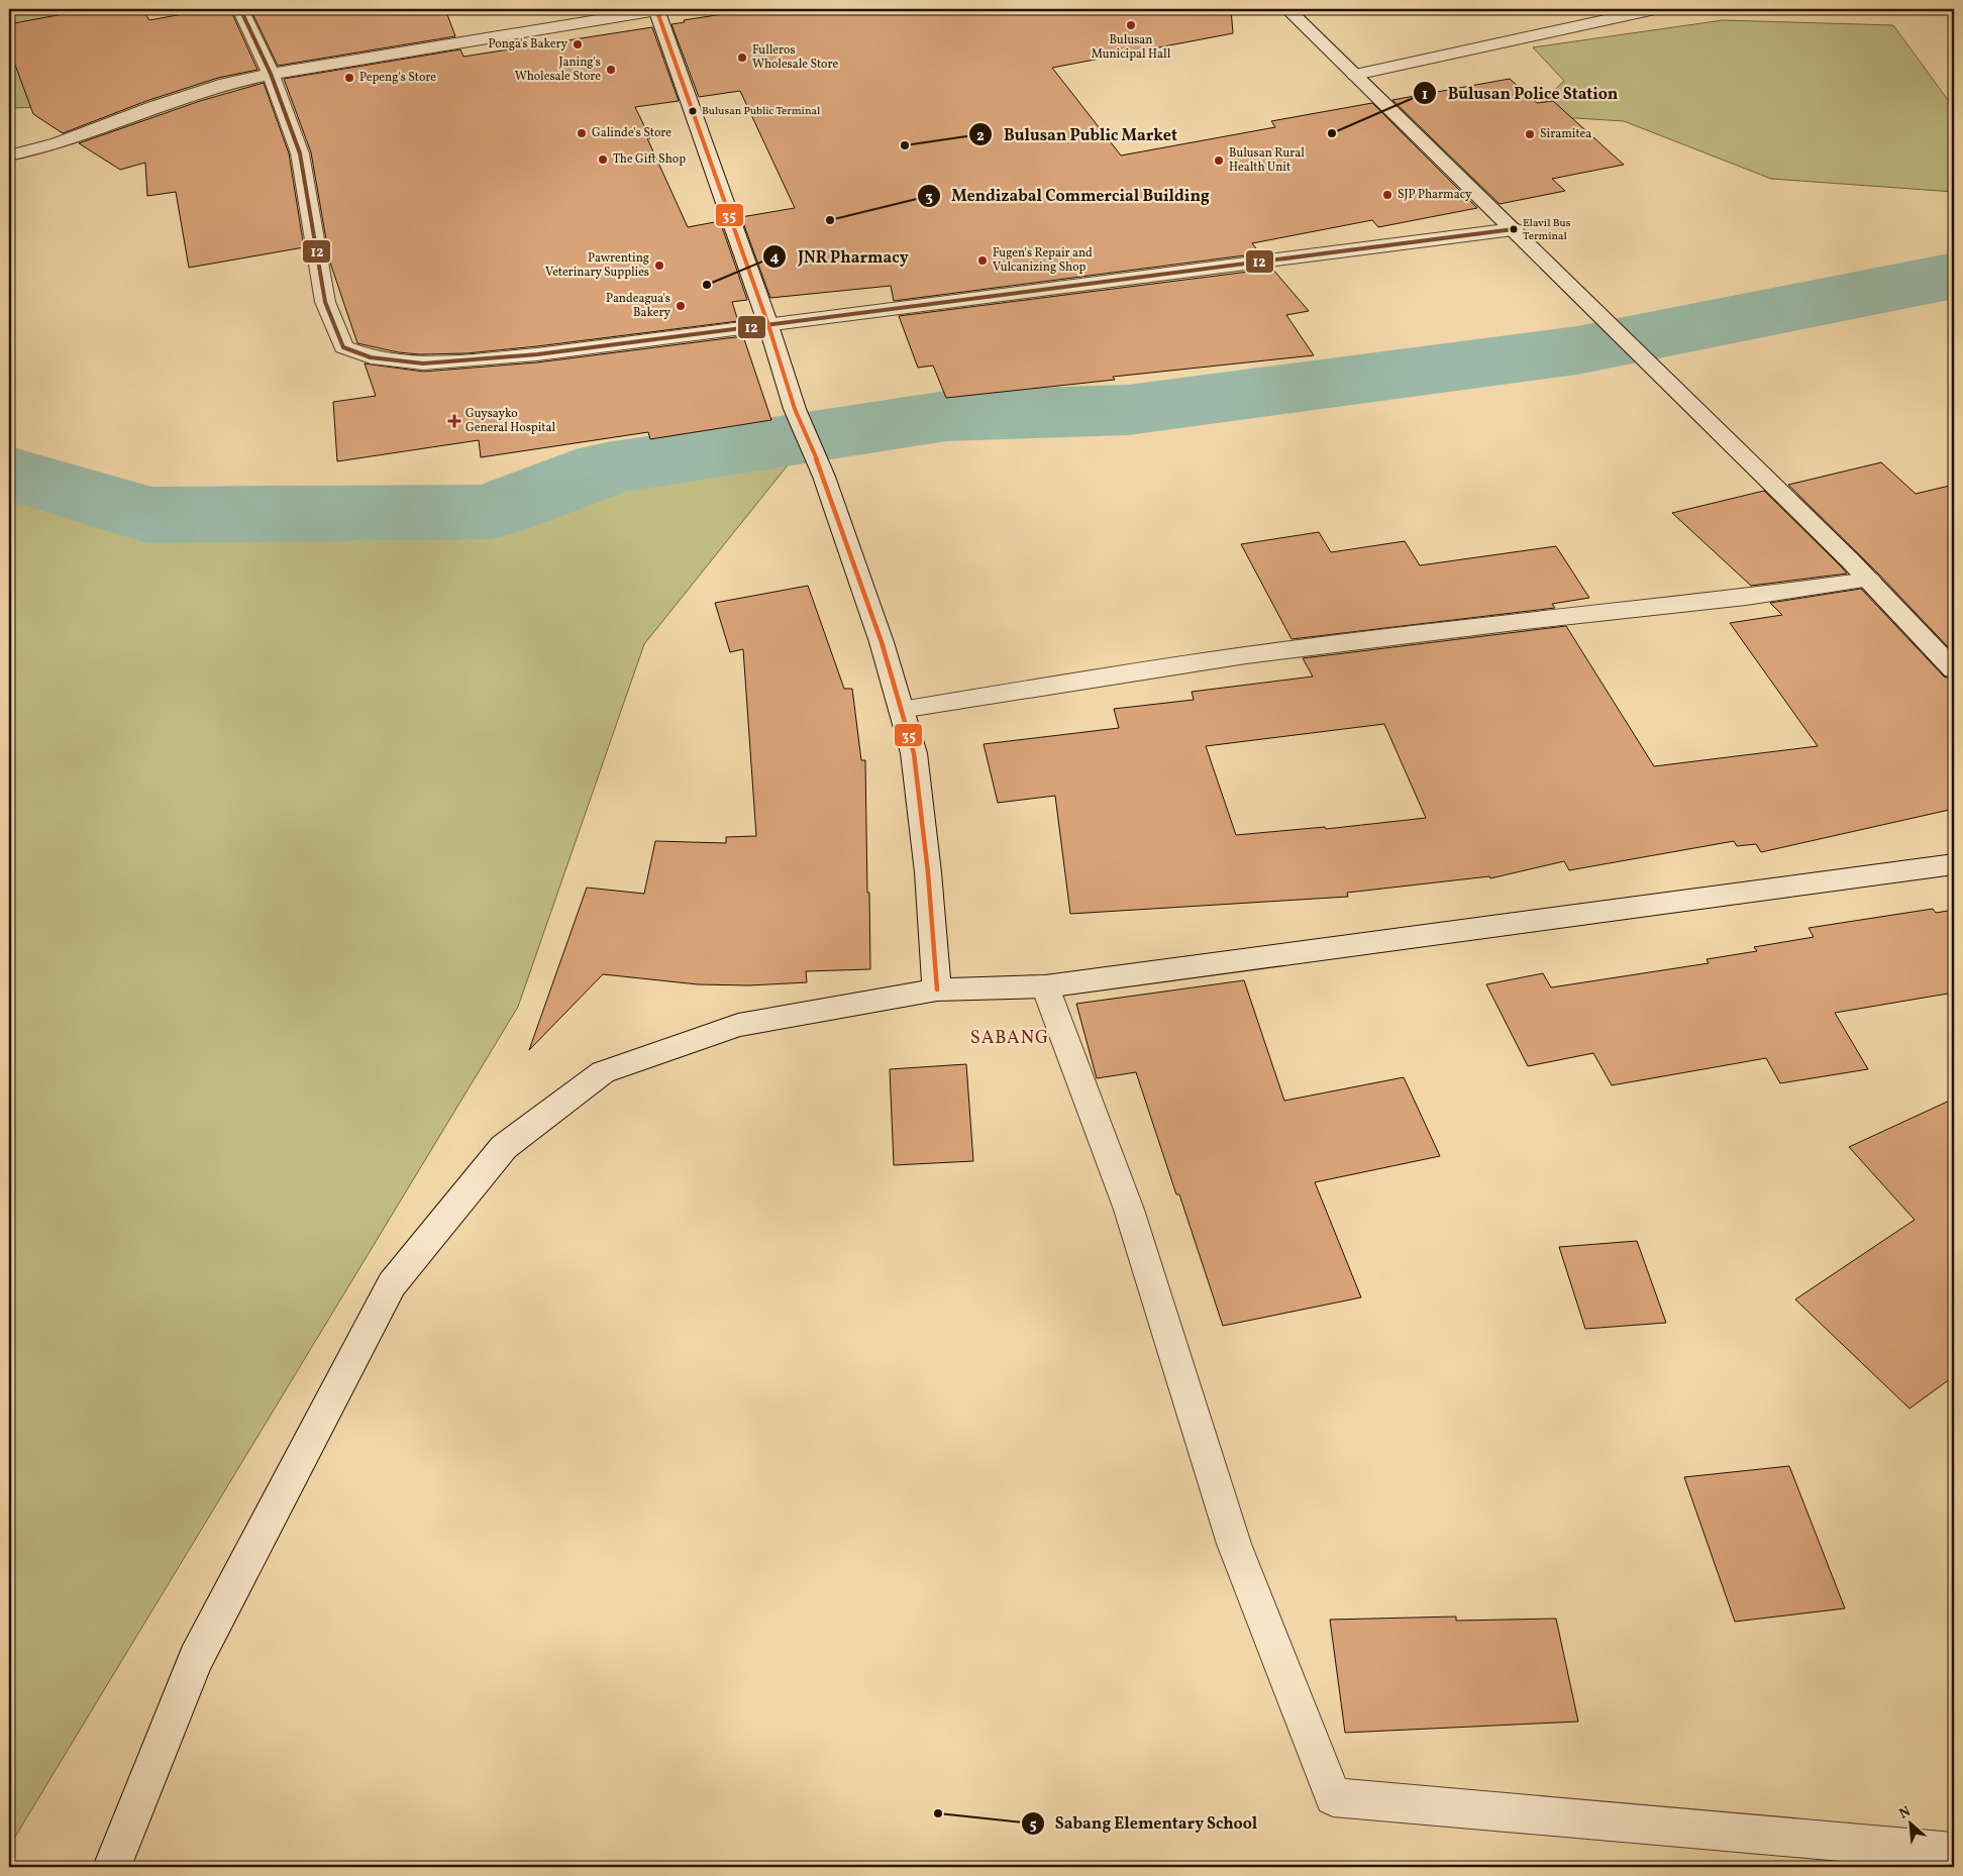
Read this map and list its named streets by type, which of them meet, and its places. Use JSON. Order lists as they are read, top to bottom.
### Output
{
  "districts": ["SABANG"],
  "places": {
    "other": [
      "Bulusan Municipal Hall",
      "Ponga's Bakery",
      "Fulleros Wholesale Store",
      "Janing's Wholesale Store",
      "Pepeng's Store",
      "Bulusan Public Terminal",
      "Galinde's Store",
      "Bulusan Police Station",
      "Siramitea",
      "Bulusan Public Market",
      "The Gift Shop",
      "Bulusan Rural Health Unit",
      "SJP Pharmacy",
      "Mendizabal Commercial Building",
      "Elavil Bus Terminal",
      "Fugen's Repair and Vulcanizing Shop",
      "Pawrenting Veterinary Supplies",
      "JNR Pharmacy",
      "Pandeagua's Bakery",
      "Sabang Elementary School"
    ],
    "health": ["Guysayko General Hospital"]
  },
  "lines": ["transit line 12", "transit line 35"],
  "north": "top left"
}
